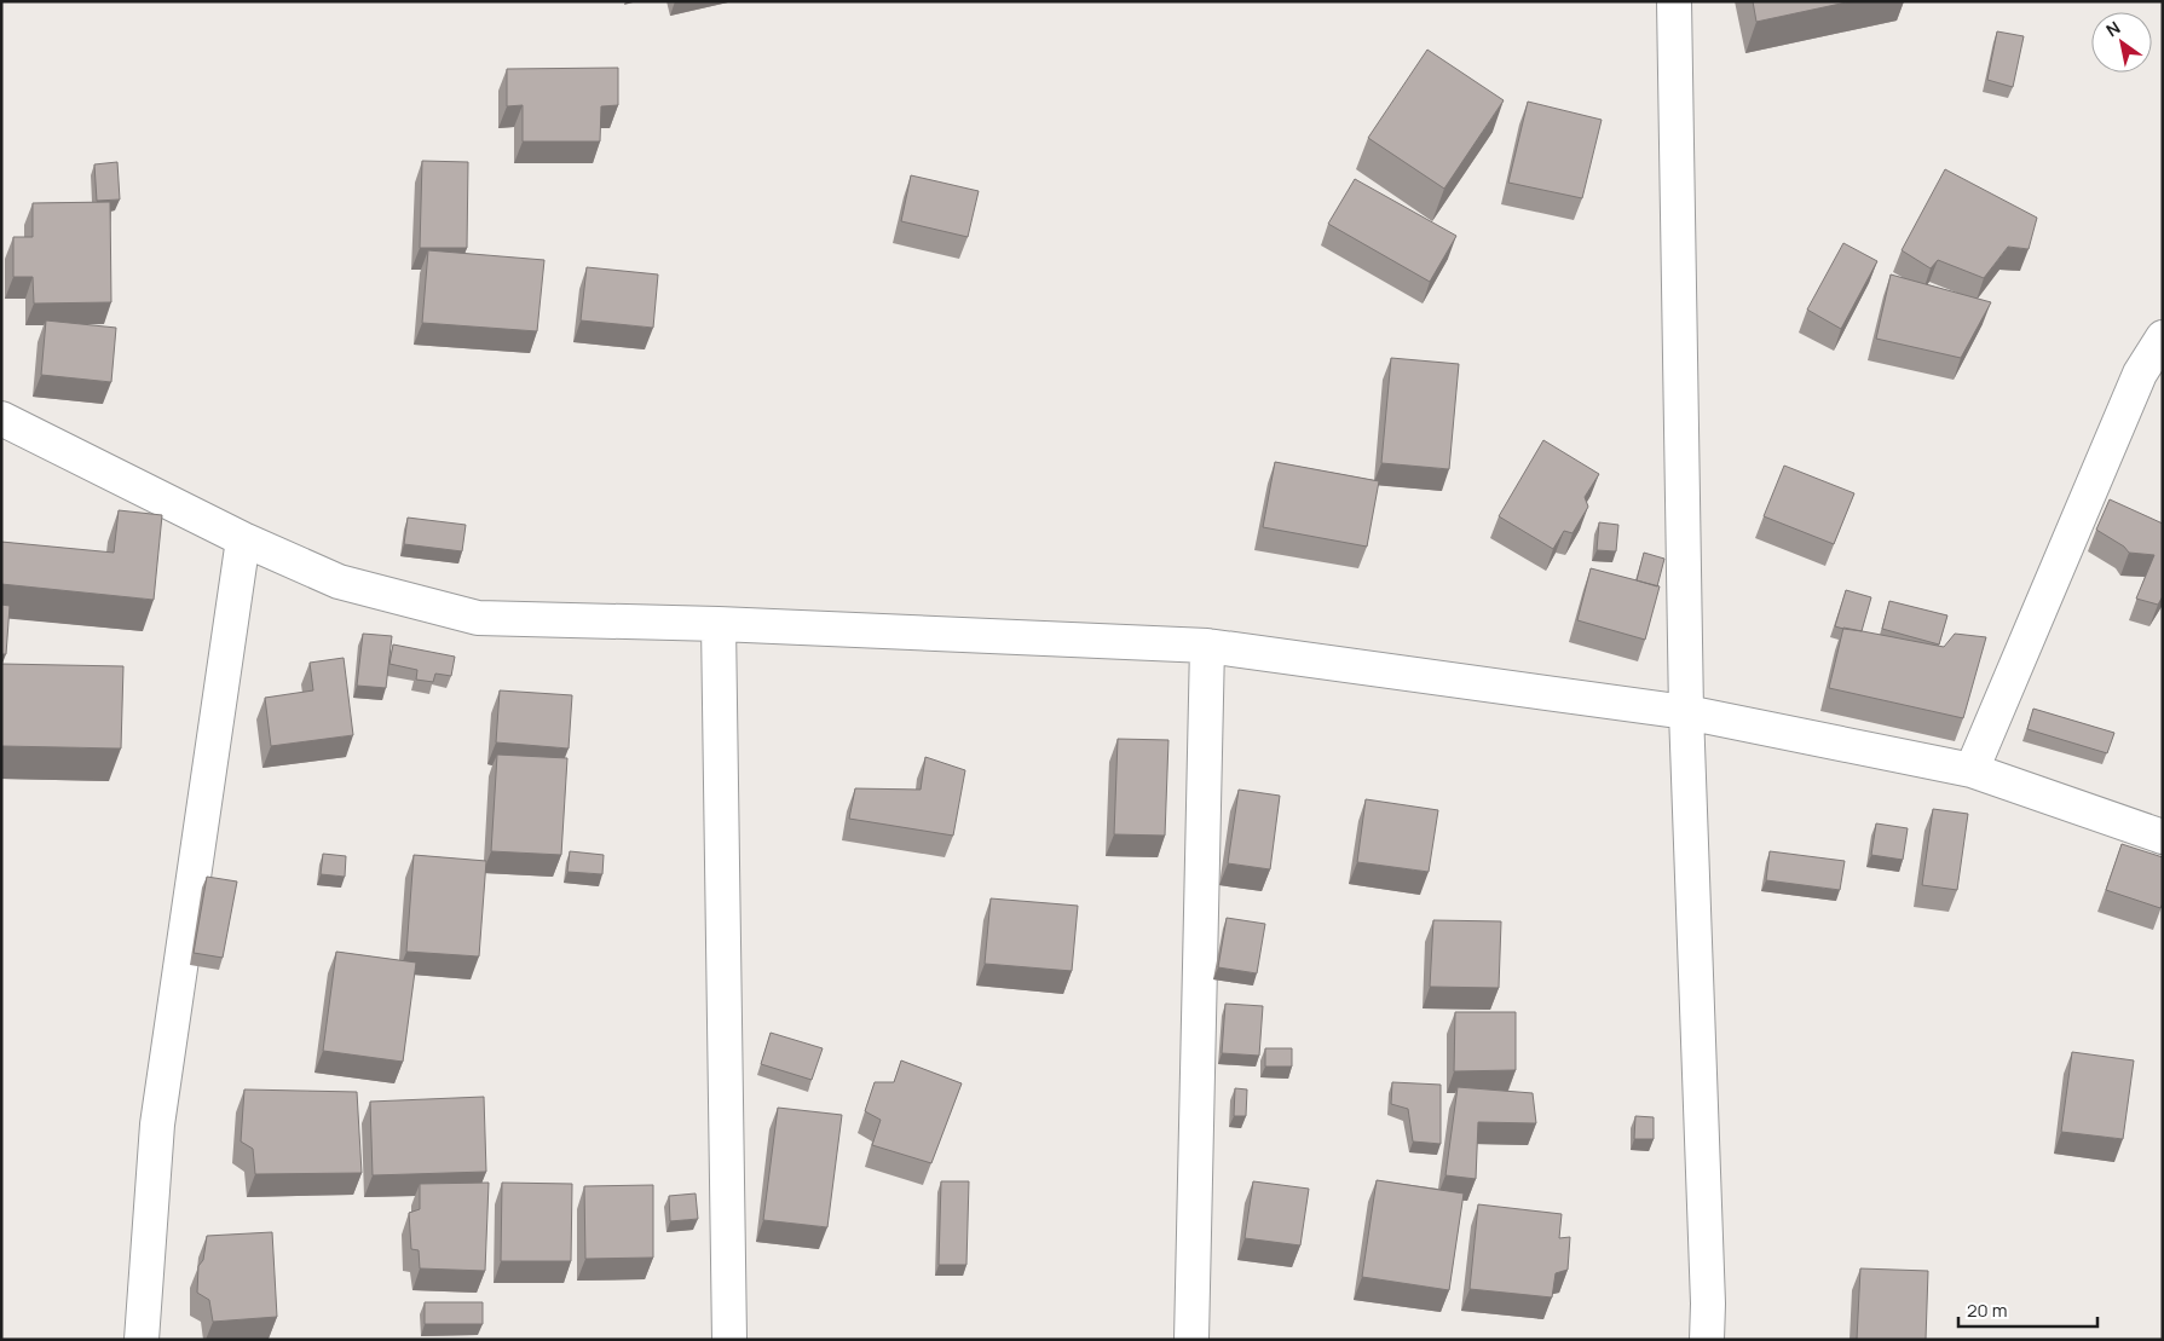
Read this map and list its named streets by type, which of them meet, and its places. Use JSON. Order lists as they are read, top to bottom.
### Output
{
  "scale_bar": "20 m",
  "north": "top left"
}
